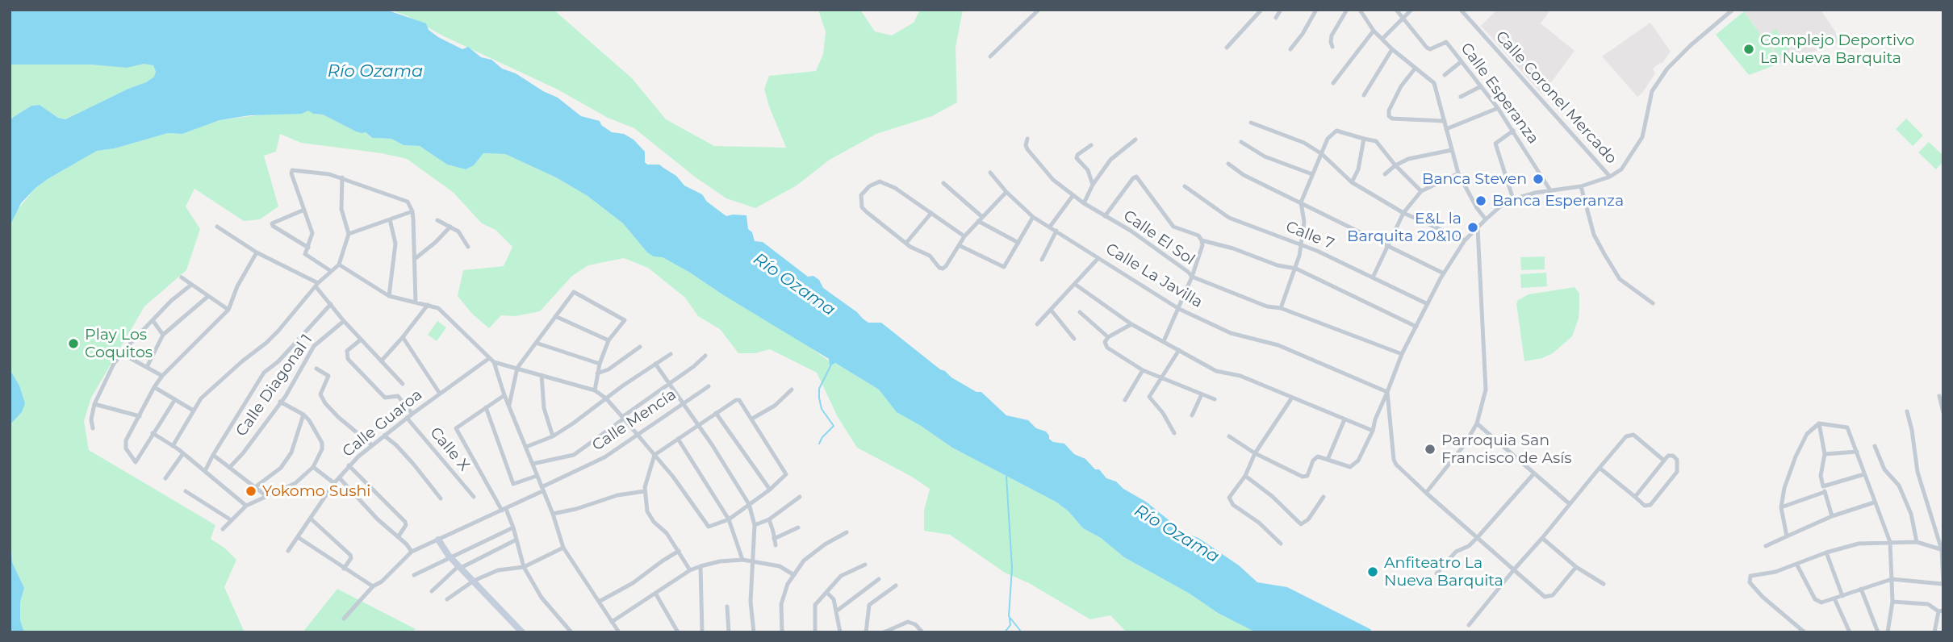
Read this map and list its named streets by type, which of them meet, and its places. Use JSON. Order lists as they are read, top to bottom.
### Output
{
  "streets": {
    "street": [
      "Calle Esperanza",
      "Calle Coronel Mercado",
      "Calle 7",
      "Calle El Sol",
      "Calle La Javilla",
      "Calle Diagonal 1",
      "Calle Mencía",
      "Calle Guaroa",
      "Calle X"
    ]
  },
  "crossings": [
    ["Calle Guaroa", "Calle X"]
  ],
  "water": ["Río Ozama"],
  "places": [
    "Complejo Deportivo La Nueva Barquita",
    "Banca Steven",
    "Banca Esperanza",
    "E&L la Barquita 20&10",
    "Play Los Coquitos",
    "Parroquia San Francisco de Asís",
    "Yokomo Sushi",
    "Anfiteatro La Nueva Barquita"
  ]
}
